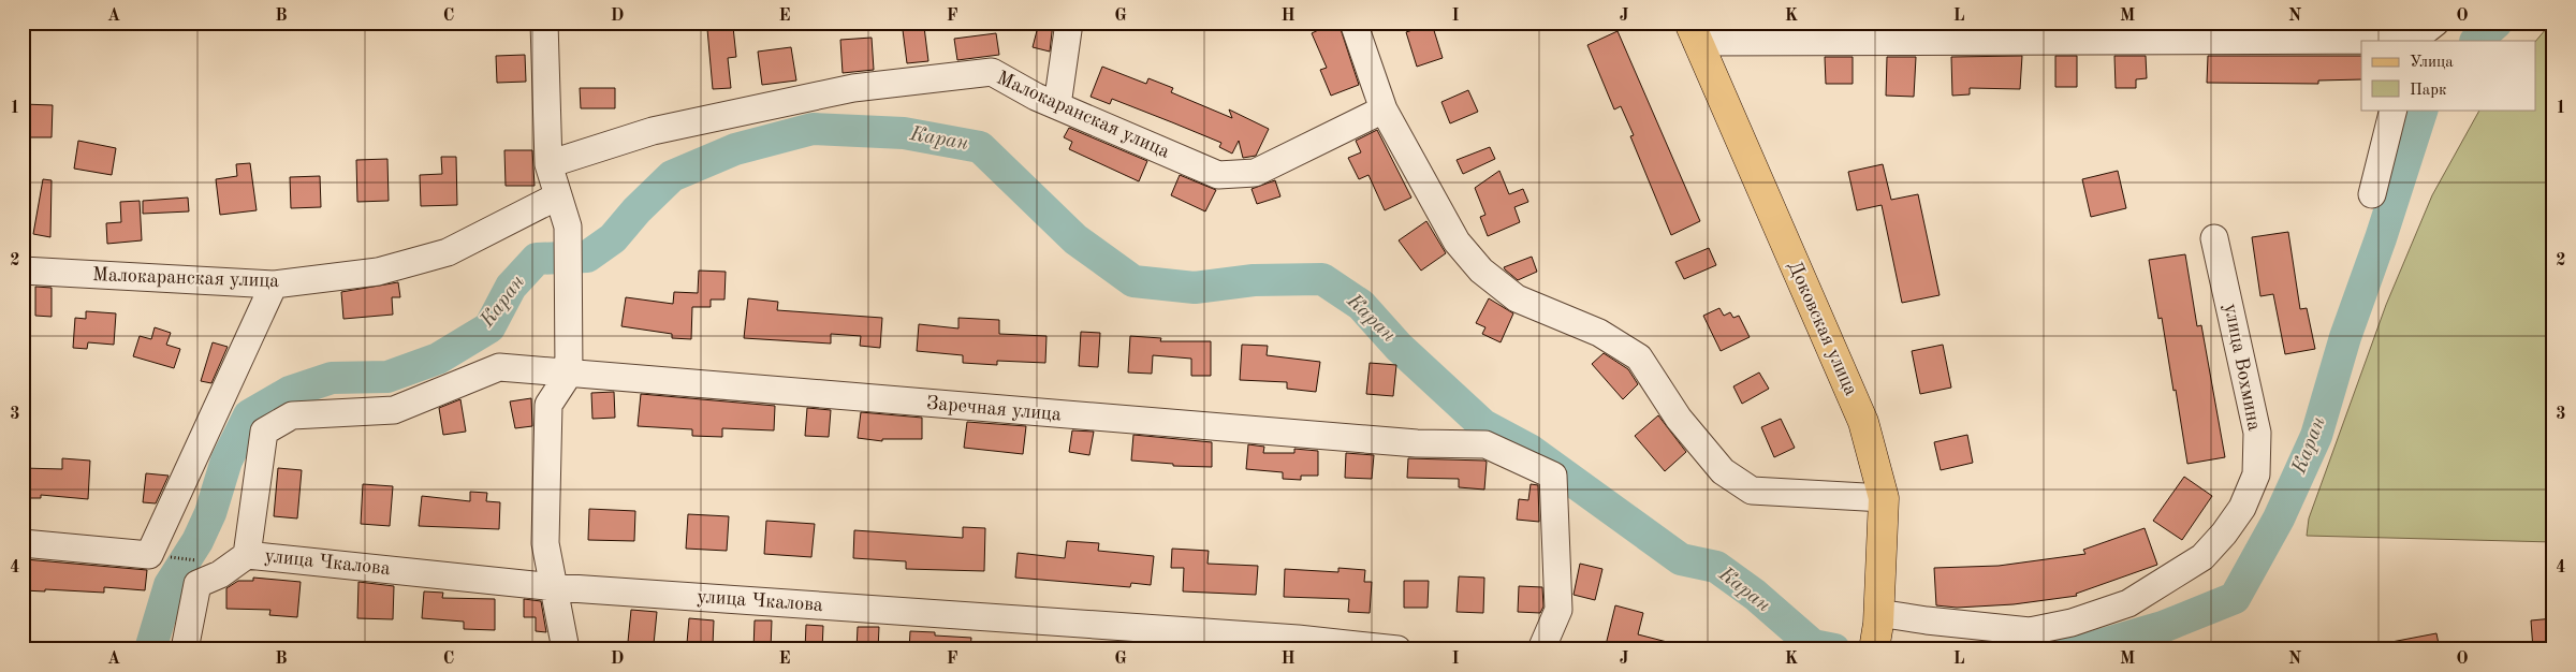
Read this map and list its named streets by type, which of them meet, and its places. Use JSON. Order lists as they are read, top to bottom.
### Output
{
  "streets": {
    "main road": ["Доковская улица"],
    "street": [
      "Малокаранская улица",
      "улица Вохмина",
      "Заречная улица",
      "улица Чкалова"
    ]
  },
  "crossings": [
    ["Доковская улица", "улица Вохмина"],
    ["Заречная улица", "улица Чкалова"]
  ],
  "water": ["Каран"],
  "legend": ["Улица", "Парк"],
  "grid": {
    "columns": [
      "A",
      "B",
      "C",
      "D",
      "E",
      "F",
      "G",
      "H",
      "I",
      "J",
      "K",
      "L",
      "M",
      "N",
      "O"
    ],
    "rows": [
      "1",
      "2",
      "3",
      "4"
    ]
  }
}
